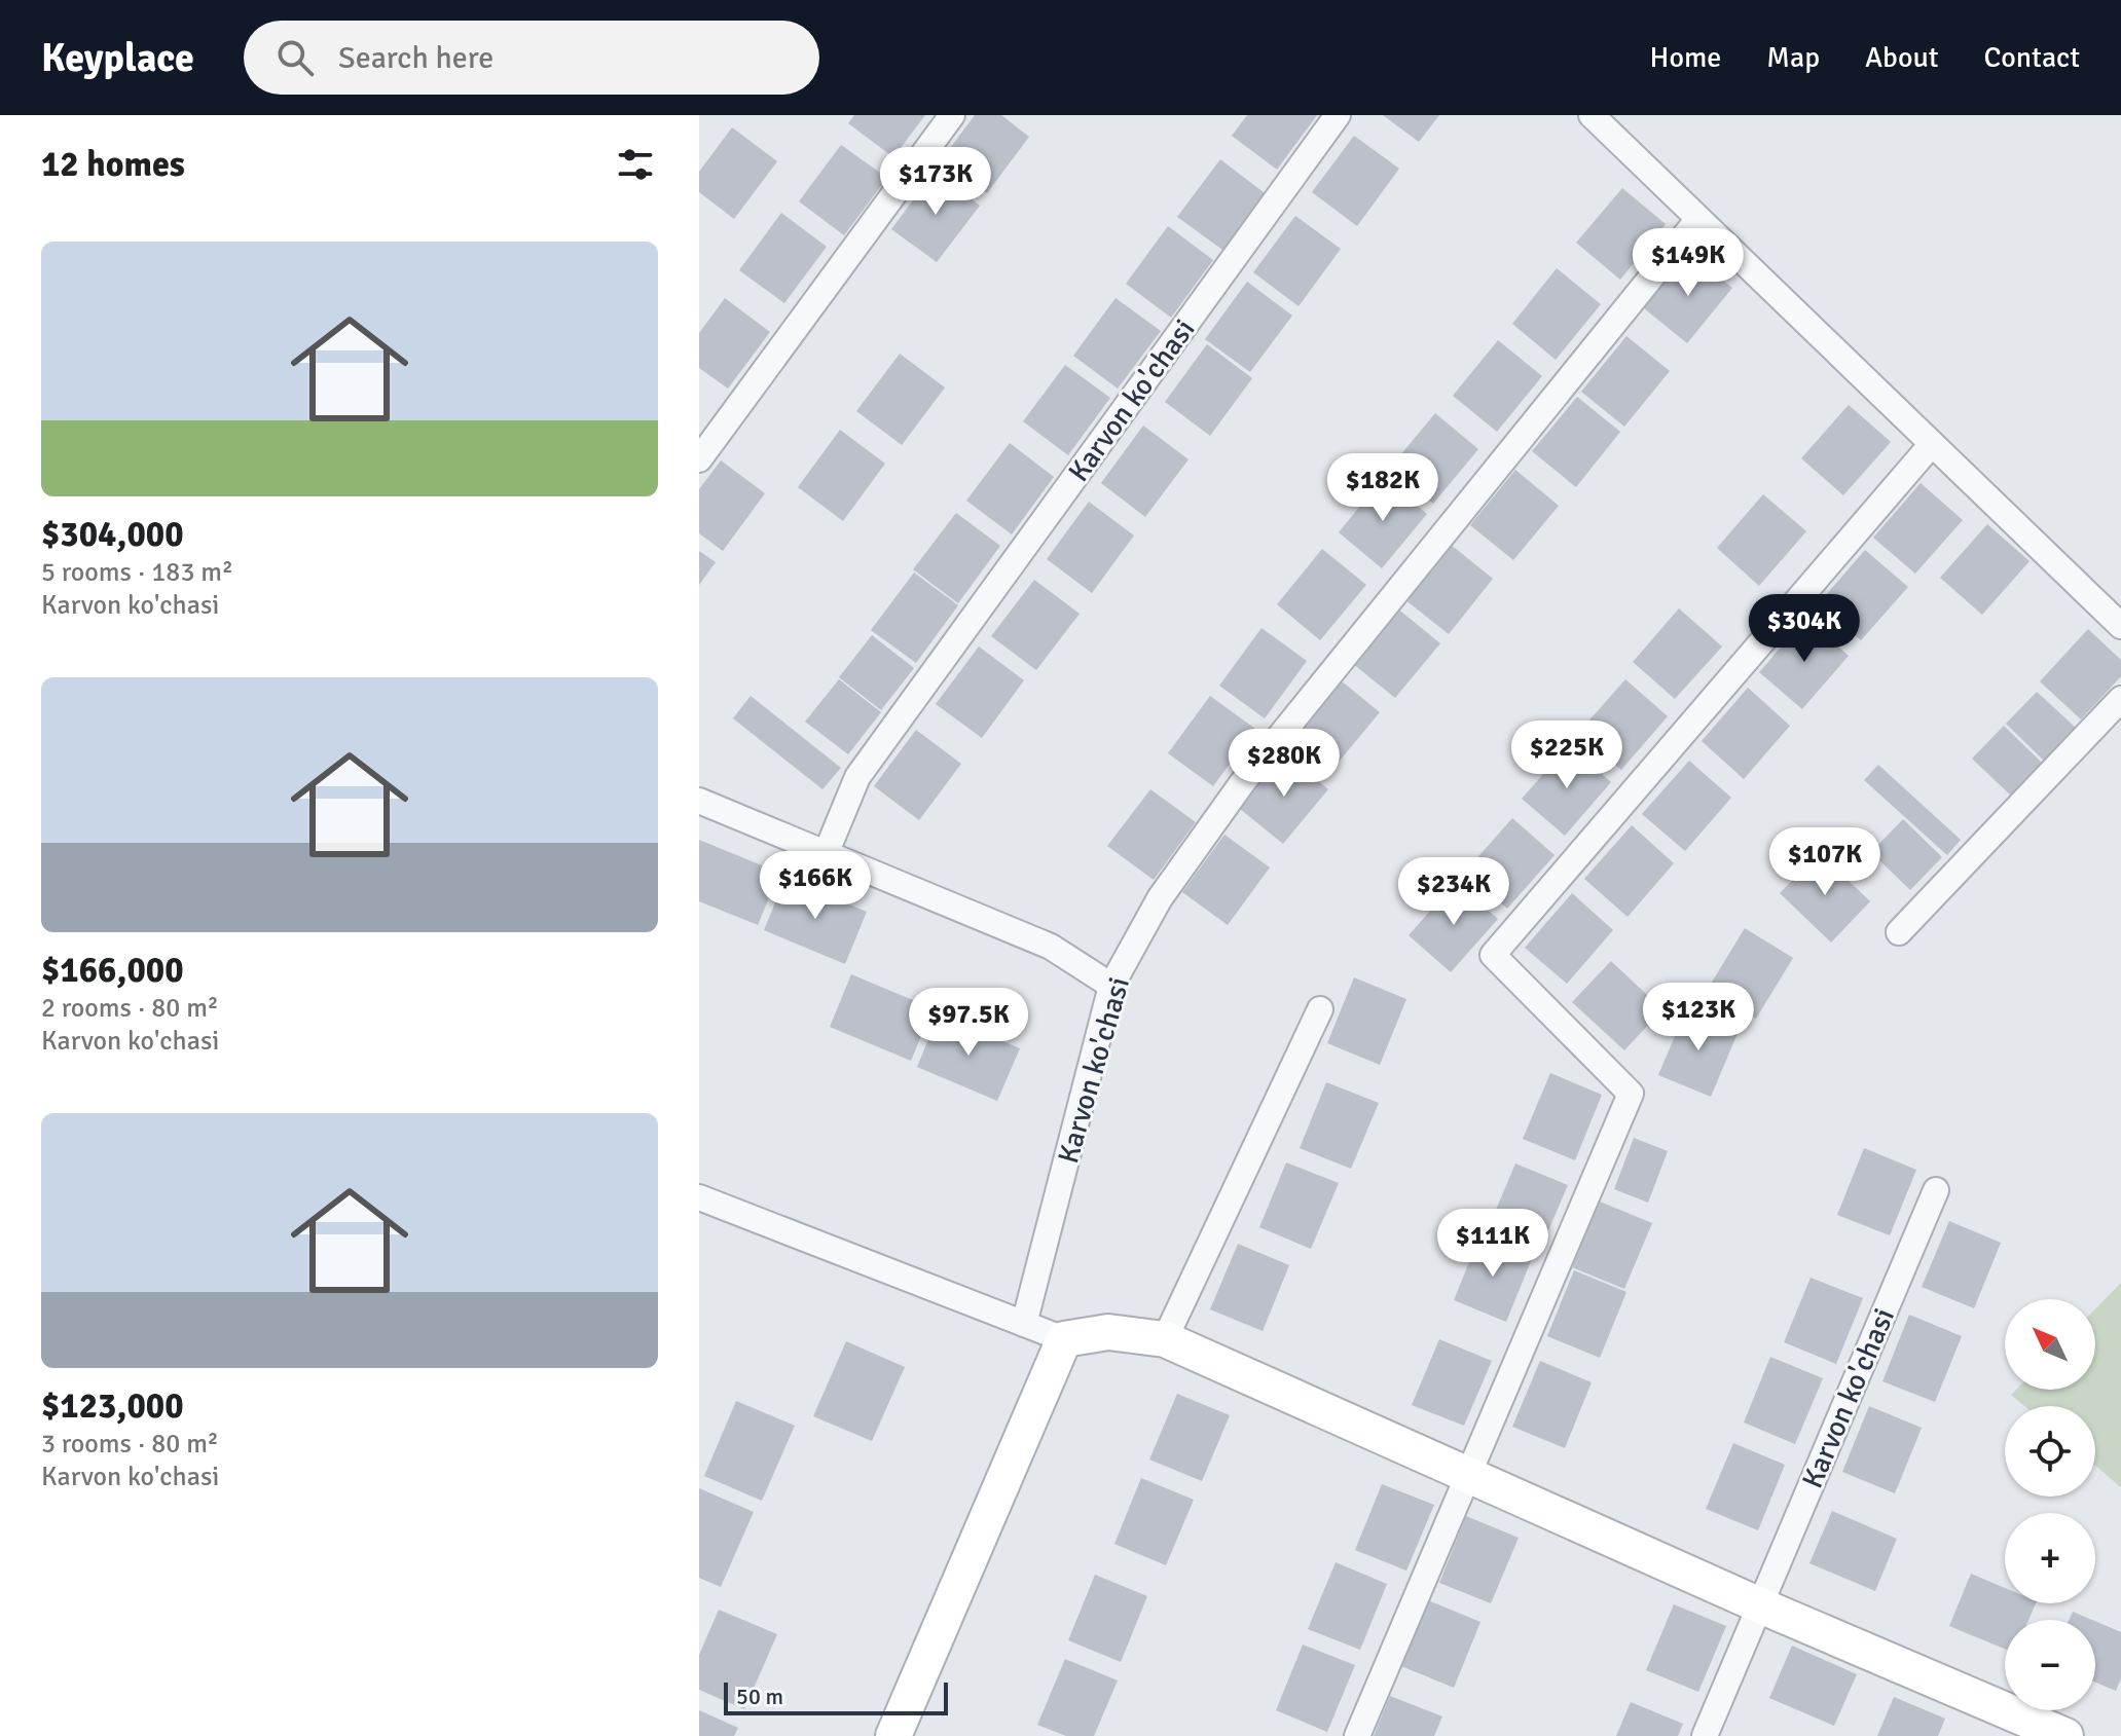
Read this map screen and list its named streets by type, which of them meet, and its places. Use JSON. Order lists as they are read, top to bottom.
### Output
{
  "streets": {
    "street": ["Karvon ko'chasi"]
  },
  "scale_bar": "50 m",
  "north": "top left",
  "page": {
    "header": "Keyplace",
    "search": "Search here",
    "nav": [
      "Home",
      "Map",
      "About",
      "Contact"
    ],
    "heading": "12 homes",
    "price": [
      "$173K",
      "$149K",
      "$182K",
      "$304K",
      "$225K",
      "$280K",
      "$107K",
      "$166K",
      "$234K",
      "$123K",
      "$97.5K",
      "$111K"
    ],
    "list": [
      {
        "name": "$304,000",
        "note": "5 rooms · 183 m² · Karvon ko'chasi"
      },
      {
        "name": "$166,000",
        "note": "2 rooms · 80 m² · Karvon ko'chasi"
      },
      {
        "name": "$123,000",
        "note": "3 rooms · 80 m² · Karvon ko'chasi"
      }
    ],
    "map_buttons": ["+", "−"],
    "scale": "50 m"
  }
}
